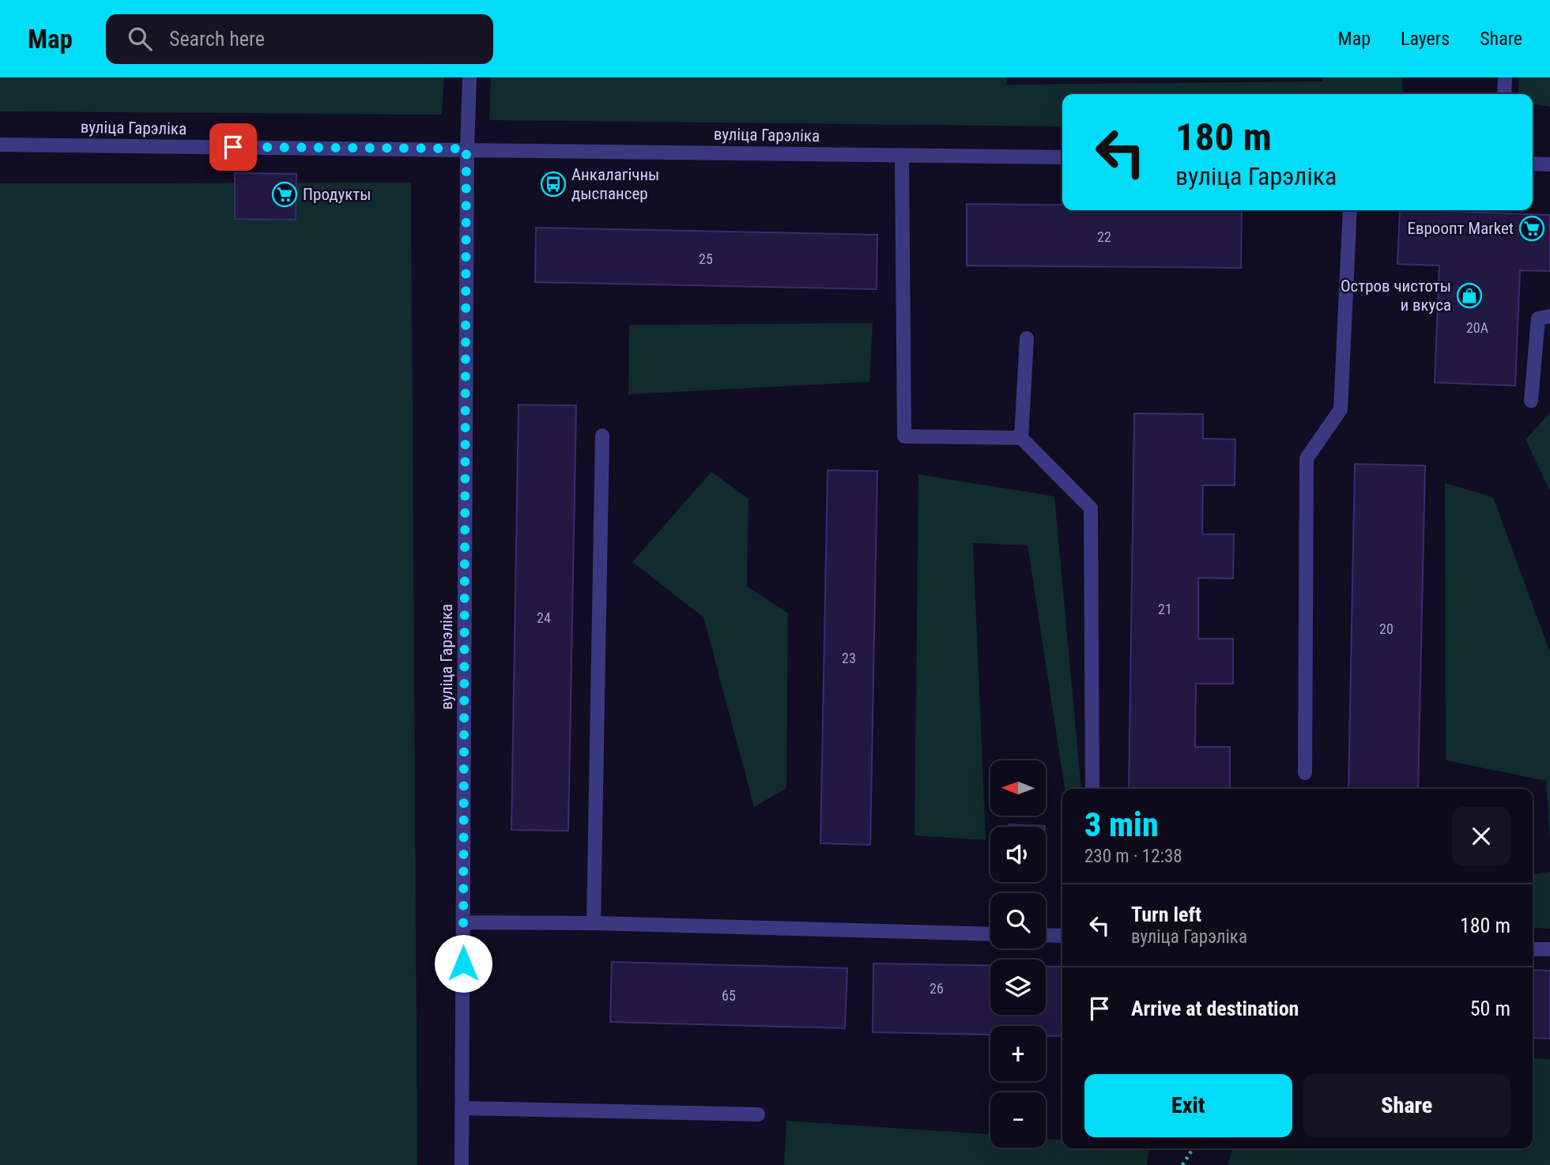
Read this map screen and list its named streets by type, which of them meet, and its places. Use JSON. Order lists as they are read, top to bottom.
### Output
{
  "streets": {
    "street": ["вуліца Гарэліка"]
  },
  "places": {
    "bus stop": ["Анкалагічны дыспансер"],
    "supermarket": ["Продукты", "Евроопт Market"],
    "shop": ["Остров чистоты и вкуса"]
  },
  "house_numbers": [
    "22",
    "25",
    "20А",
    "21",
    "24",
    "20",
    "23",
    "26",
    "65"
  ],
  "north": "left",
  "page": {
    "header": "Map",
    "search": "Search here",
    "nav": ["Map", "Layers", "Share"],
    "turn": ["180 m", "вуліца Гарэліка"],
    "map_buttons": ["+", "−"],
    "heading": ["3 min", "230 m · 12:38"],
    "list": [
      {
        "name": "Turn left",
        "note": "вуліца Гарэліка",
        "value": "180 m"
      },
      {
        "name": "Arrive at destination",
        "value": "50 m"
      }
    ],
    "buttons": ["Exit", "Share"]
  }
}
